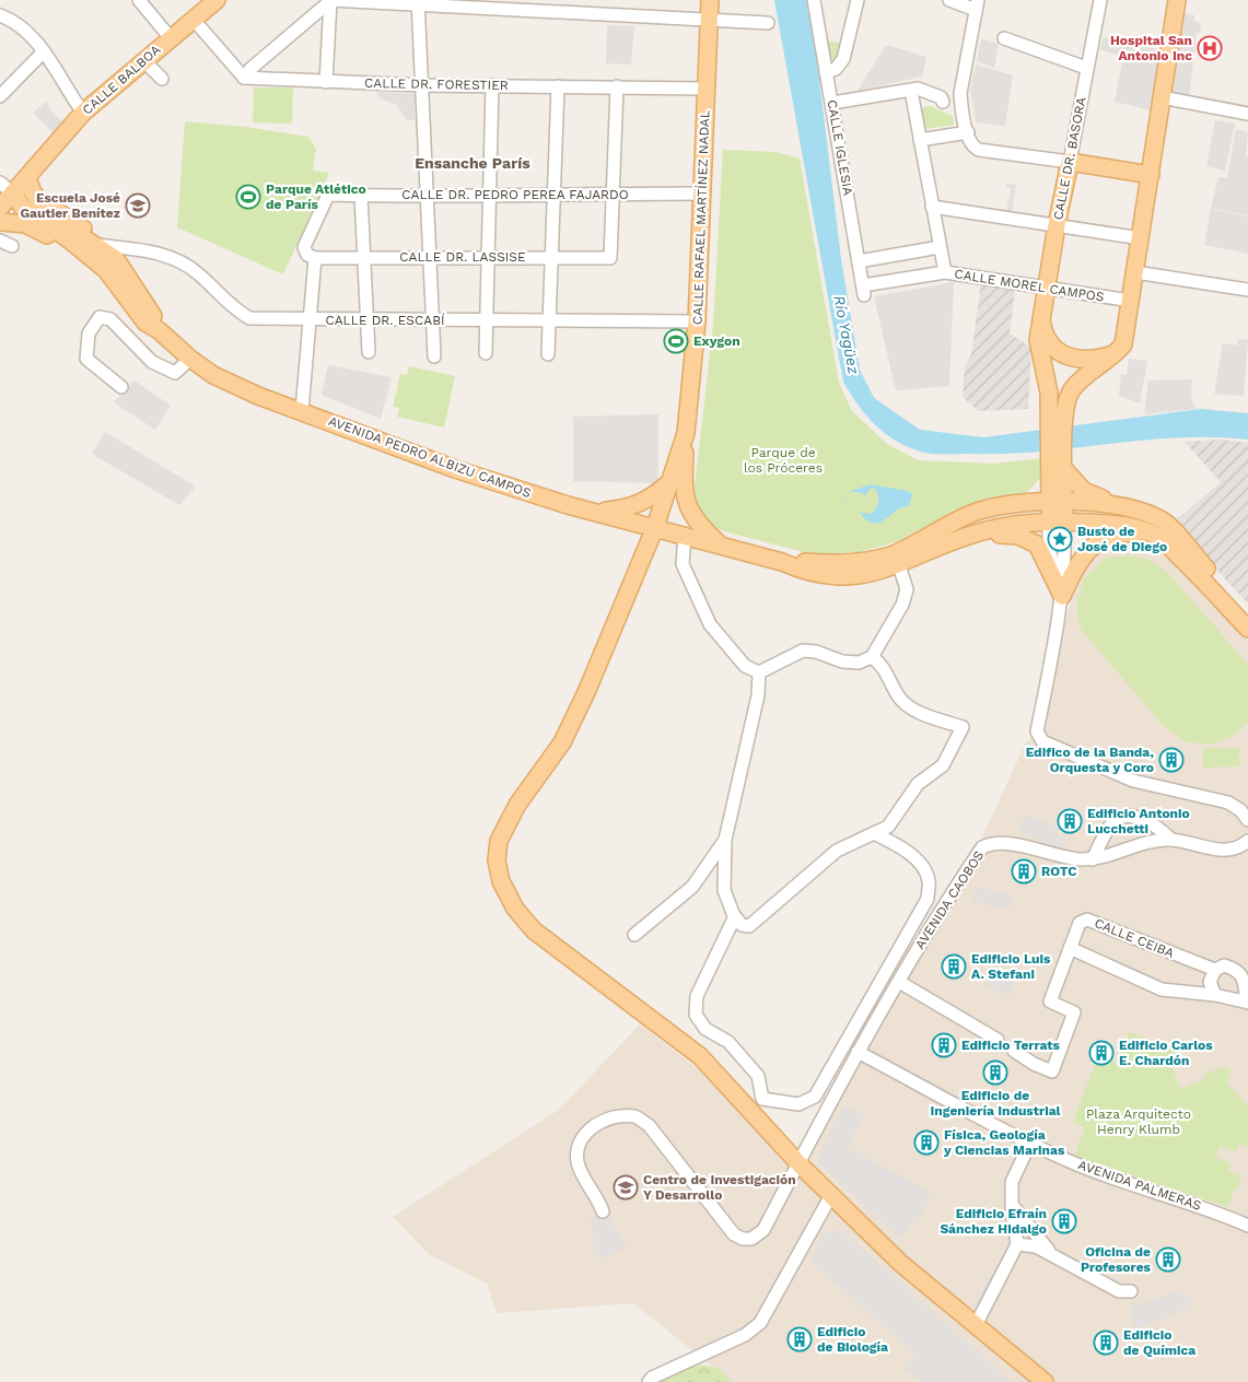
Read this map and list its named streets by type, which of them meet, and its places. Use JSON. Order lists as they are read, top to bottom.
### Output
{
  "streets": {
    "main road": [
      "CALLE BALBOA",
      "CALLE DR. BASORA",
      "CALLE RAFAEL MARTÍNEZ NADAL",
      "AVENIDA PEDRO ALBIZU CAMPOS"
    ],
    "street": [
      "CALLE DR. FORESTIER",
      "CALLE IGLESIA",
      "CALLE DR. PEDRO PEREA FAJARDO",
      "CALLE DR. LASSISE",
      "CALLE MOREL CAMPOS",
      "CALLE DR. ESCABÍ",
      "AVENIDA CAOBOS",
      "CALLE CEIBA",
      "AVENIDA PALMERAS"
    ]
  },
  "crossings": [
    ["CALLE BALBOA", "AVENIDA PEDRO ALBIZU CAMPOS"],
    ["CALLE DR. FORESTIER", "CALLE RAFAEL MARTÍNEZ NADAL"],
    ["CALLE IGLESIA", "CALLE MOREL CAMPOS"],
    ["CALLE DR. BASORA", "CALLE MOREL CAMPOS"],
    ["CALLE DR. PEDRO PEREA FAJARDO", "CALLE RAFAEL MARTÍNEZ NADAL"],
    ["CALLE DR. PEDRO PEREA FAJARDO", "CALLE DR. LASSISE"],
    ["CALLE RAFAEL MARTÍNEZ NADAL", "CALLE DR. ESCABÍ"],
    ["CALLE RAFAEL MARTÍNEZ NADAL", "AVENIDA PEDRO ALBIZU CAMPOS"],
    ["CALLE RAFAEL MARTÍNEZ NADAL", "AVENIDA CAOBOS"],
    ["CALLE DR. ESCABÍ", "AVENIDA PEDRO ALBIZU CAMPOS"],
    ["AVENIDA CAOBOS", "AVENIDA PALMERAS"]
  ],
  "districts": ["Ensanche París"],
  "water": ["Río Yagüez"],
  "parks": ["Parque de los Próceres", "Plaza Arquitecto Henry Klumb"],
  "places": {
    "hospital": ["Hospital San Antonio Inc"],
    "sports": ["Parque Atlético de París", "Exygon"],
    "school or university": ["Escuela José Gautier Benítez", "Centro de Investigación Y Desarrollo"],
    "place": ["Busto de José de Diego"],
    "building": [
      "Edifico de la Banda, Orquesta y Coro",
      "Edificio Antonio Lucchetti",
      "ROTC",
      "Edificio Luis A. Stefani",
      "Edificio Terrats",
      "Edificio Carlos E. Chardón",
      "Edificio de Ingeniería Industrial",
      "Física, Geología y Ciencias Marinas",
      "Edificio Efraín Sánchez Hidalgo",
      "Oficina de Profesores",
      "Edificio de Biología",
      "Edificio de Química"
    ]
  }
}
